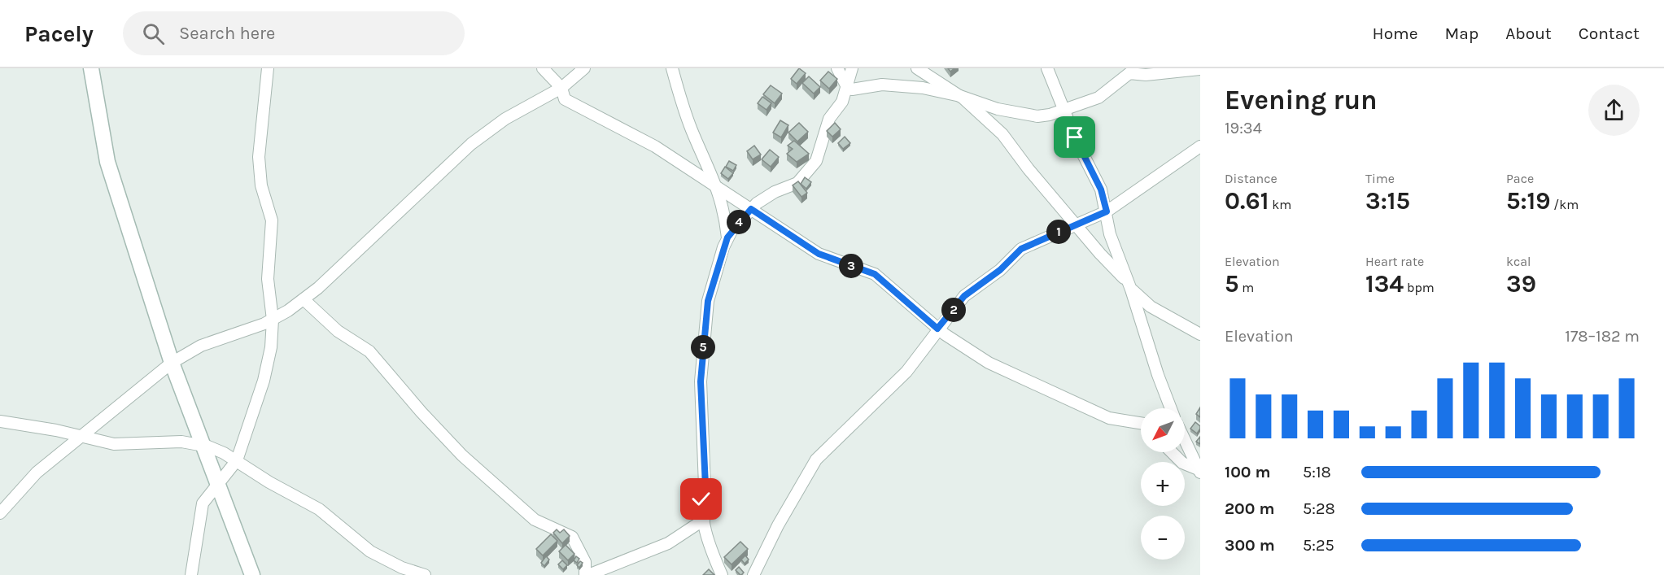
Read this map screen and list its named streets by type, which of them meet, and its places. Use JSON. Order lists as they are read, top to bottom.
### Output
{
  "north": "bottom left",
  "page": {
    "header": "Pacely",
    "search": "Search here",
    "nav": [
      "Home",
      "Map",
      "About",
      "Contact"
    ],
    "heading": ["Evening run", "19:34"],
    "stats": [
      ["Distance", "0.61 km"],
      ["Time", "3:15"],
      ["Pace", "5:19 /km"],
      ["Elevation", "5 m"],
      ["Heart rate", "134 bpm"],
      ["kcal", "39"]
    ],
    "pins": [
      "4",
      "1",
      "3",
      "2",
      "5"
    ],
    "chart": ["Elevation", "178–182 m"],
    "map_buttons": ["+", "−"],
    "list": [
      {
        "name": "100 m",
        "note": "5:18"
      },
      {
        "name": "200 m",
        "note": "5:28"
      },
      {
        "name": "300 m",
        "note": "5:25"
      }
    ]
  }
}
